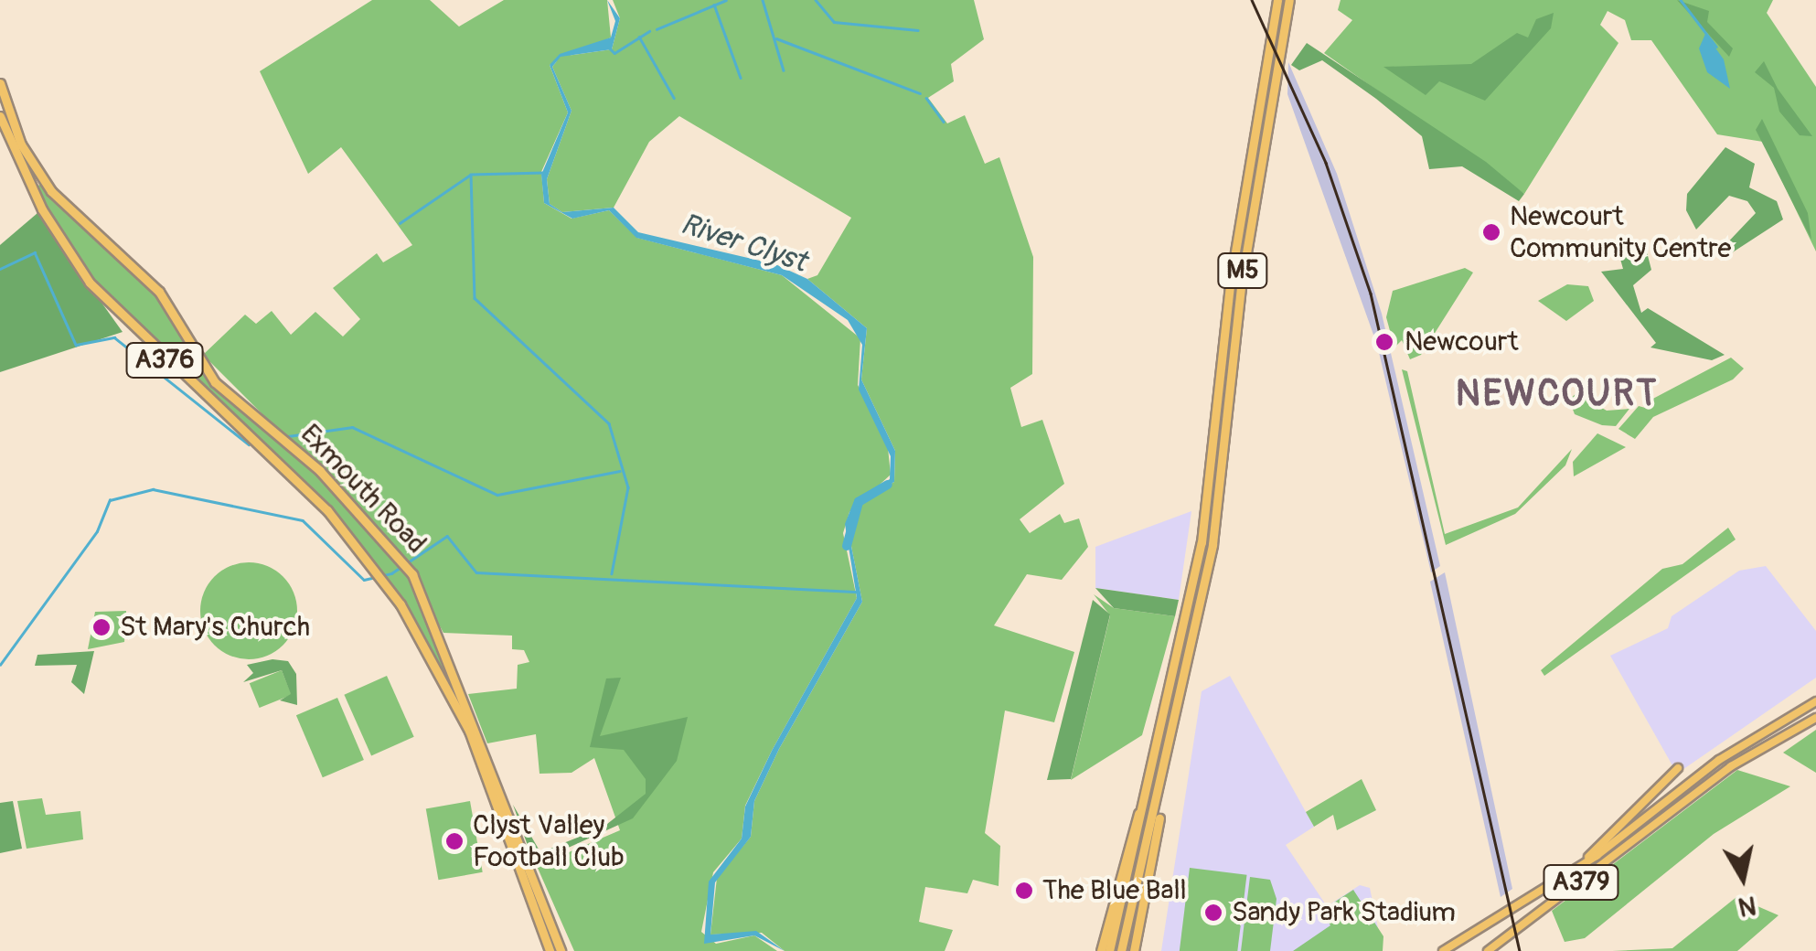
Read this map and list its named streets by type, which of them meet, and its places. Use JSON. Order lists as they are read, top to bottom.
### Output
{
  "streets": {
    "highway": ["M5", "A376", "Exmouth Road"],
    "main road": ["A379"]
  },
  "districts": ["NEWCOURT"],
  "water": ["River Clyst"],
  "places": [
    "Newcourt Community Centre",
    "Newcourt",
    "St Mary's Church",
    "Clyst Valley Football Club",
    "The Blue Ball",
    "Sandy Park Stadium"
  ],
  "north": "bottom"
}
